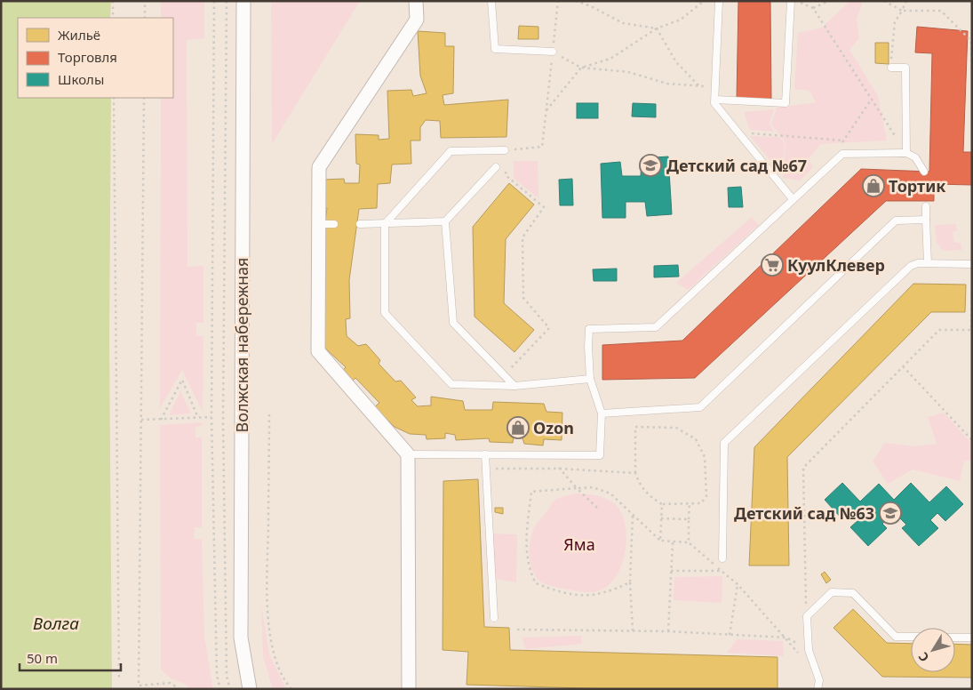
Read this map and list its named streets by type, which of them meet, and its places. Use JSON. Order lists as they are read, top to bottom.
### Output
{
  "streets": {
    "street": ["Волжская набережная"]
  },
  "water": ["Волга"],
  "parks": ["Яма"],
  "places": {
    "school or university": ["Детский сад №67", "Детский сад №63"],
    "shop": ["Тортик", "Ozon"],
    "supermarket": ["КуулКлевер"]
  },
  "legend": ["Жильё", "Торговля", "Школы"],
  "scale_bar": "50 m",
  "north": "bottom left"
}
